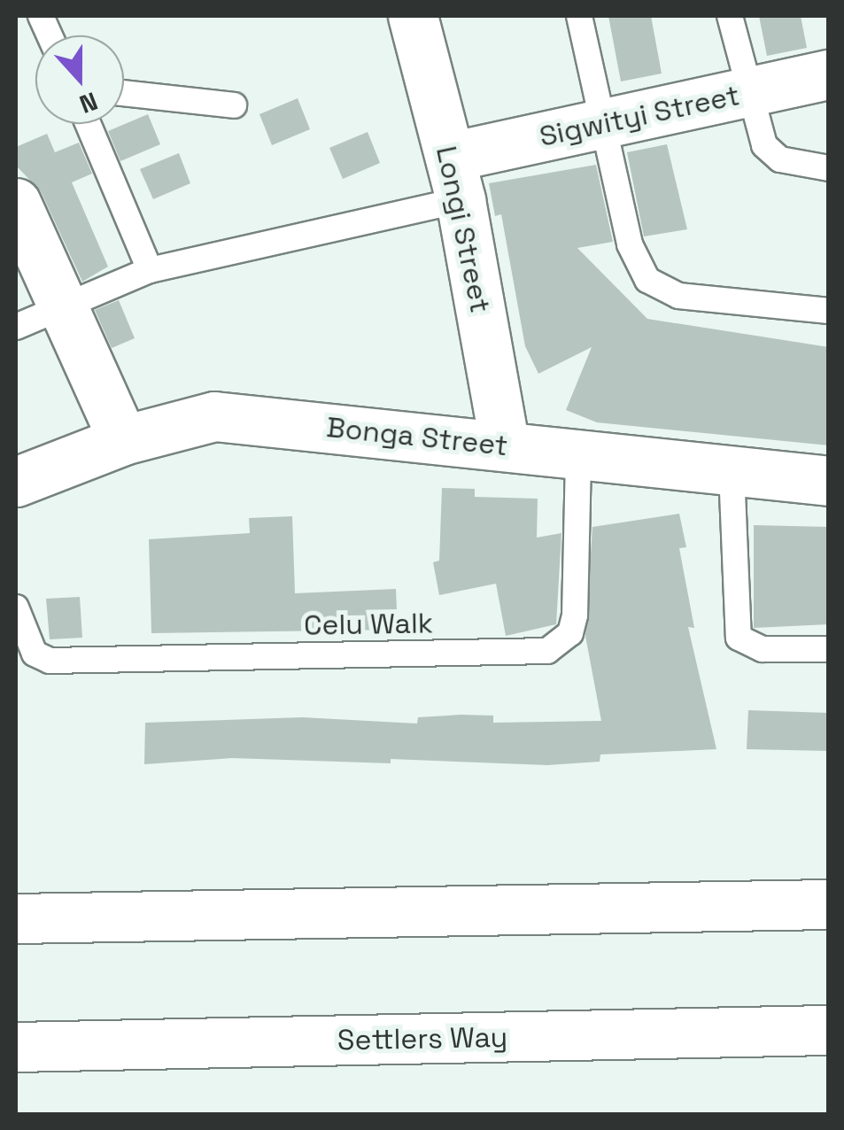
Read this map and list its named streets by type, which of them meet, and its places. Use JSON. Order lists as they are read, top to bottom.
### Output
{
  "streets": {
    "main road": [
      "Sigwityi Street",
      "Longi Street",
      "Bonga Street",
      "Settlers Way"
    ],
    "lane": ["Celu Walk"]
  },
  "crossings": [
    ["Sigwityi Street", "Longi Street"],
    ["Longi Street", "Bonga Street"],
    ["Bonga Street", "Celu Walk"]
  ],
  "north": "bottom"
}
